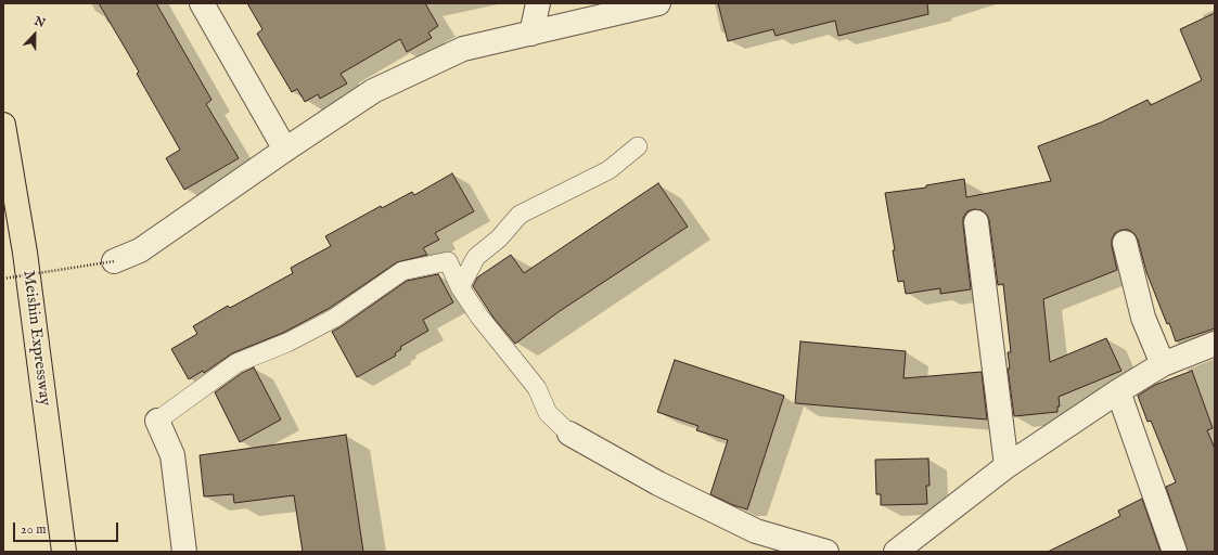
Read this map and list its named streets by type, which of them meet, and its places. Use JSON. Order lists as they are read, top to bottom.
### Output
{
  "streets": {
    "highway": ["Meishin Expressway"]
  },
  "scale_bar": "20 m",
  "north": "top"
}
